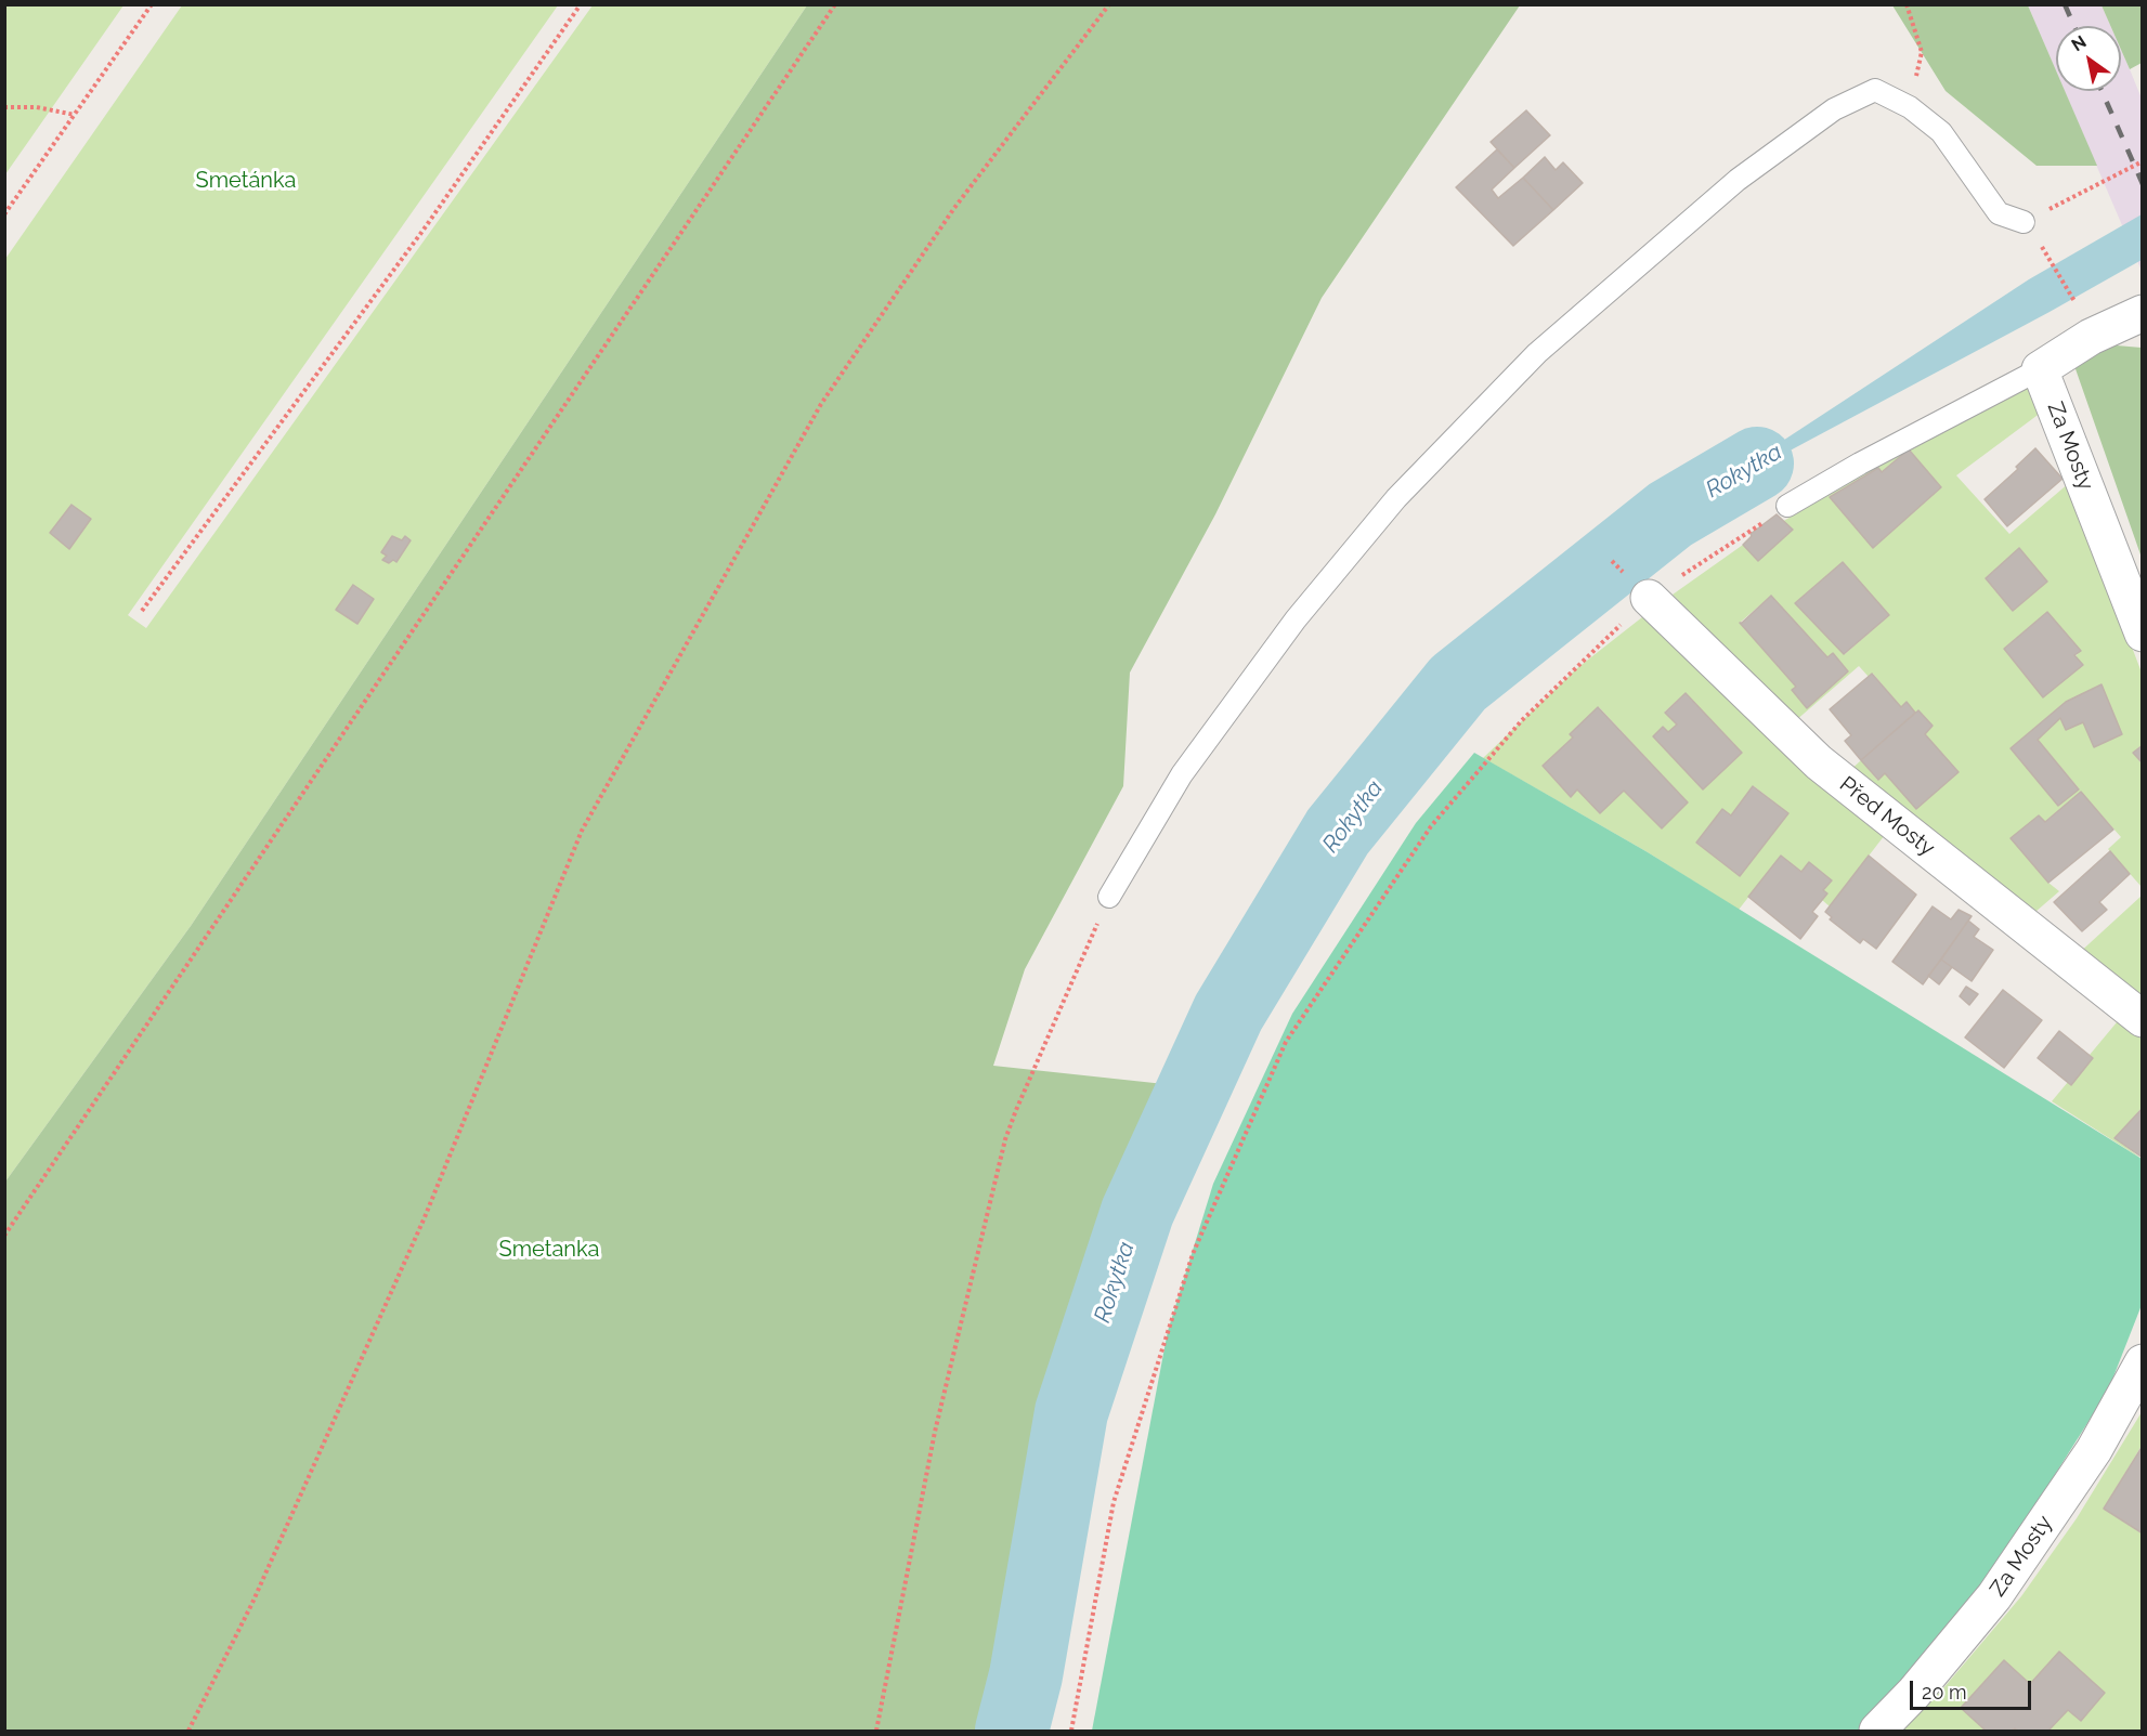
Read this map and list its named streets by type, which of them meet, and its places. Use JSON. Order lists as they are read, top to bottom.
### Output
{
  "streets": {
    "street": ["Za Mosty", "Před Mosty"]
  },
  "water": ["Rokytka"],
  "parks": ["Smetánka", "Smetanka"],
  "scale_bar": "20 m",
  "north": "top left"
}
